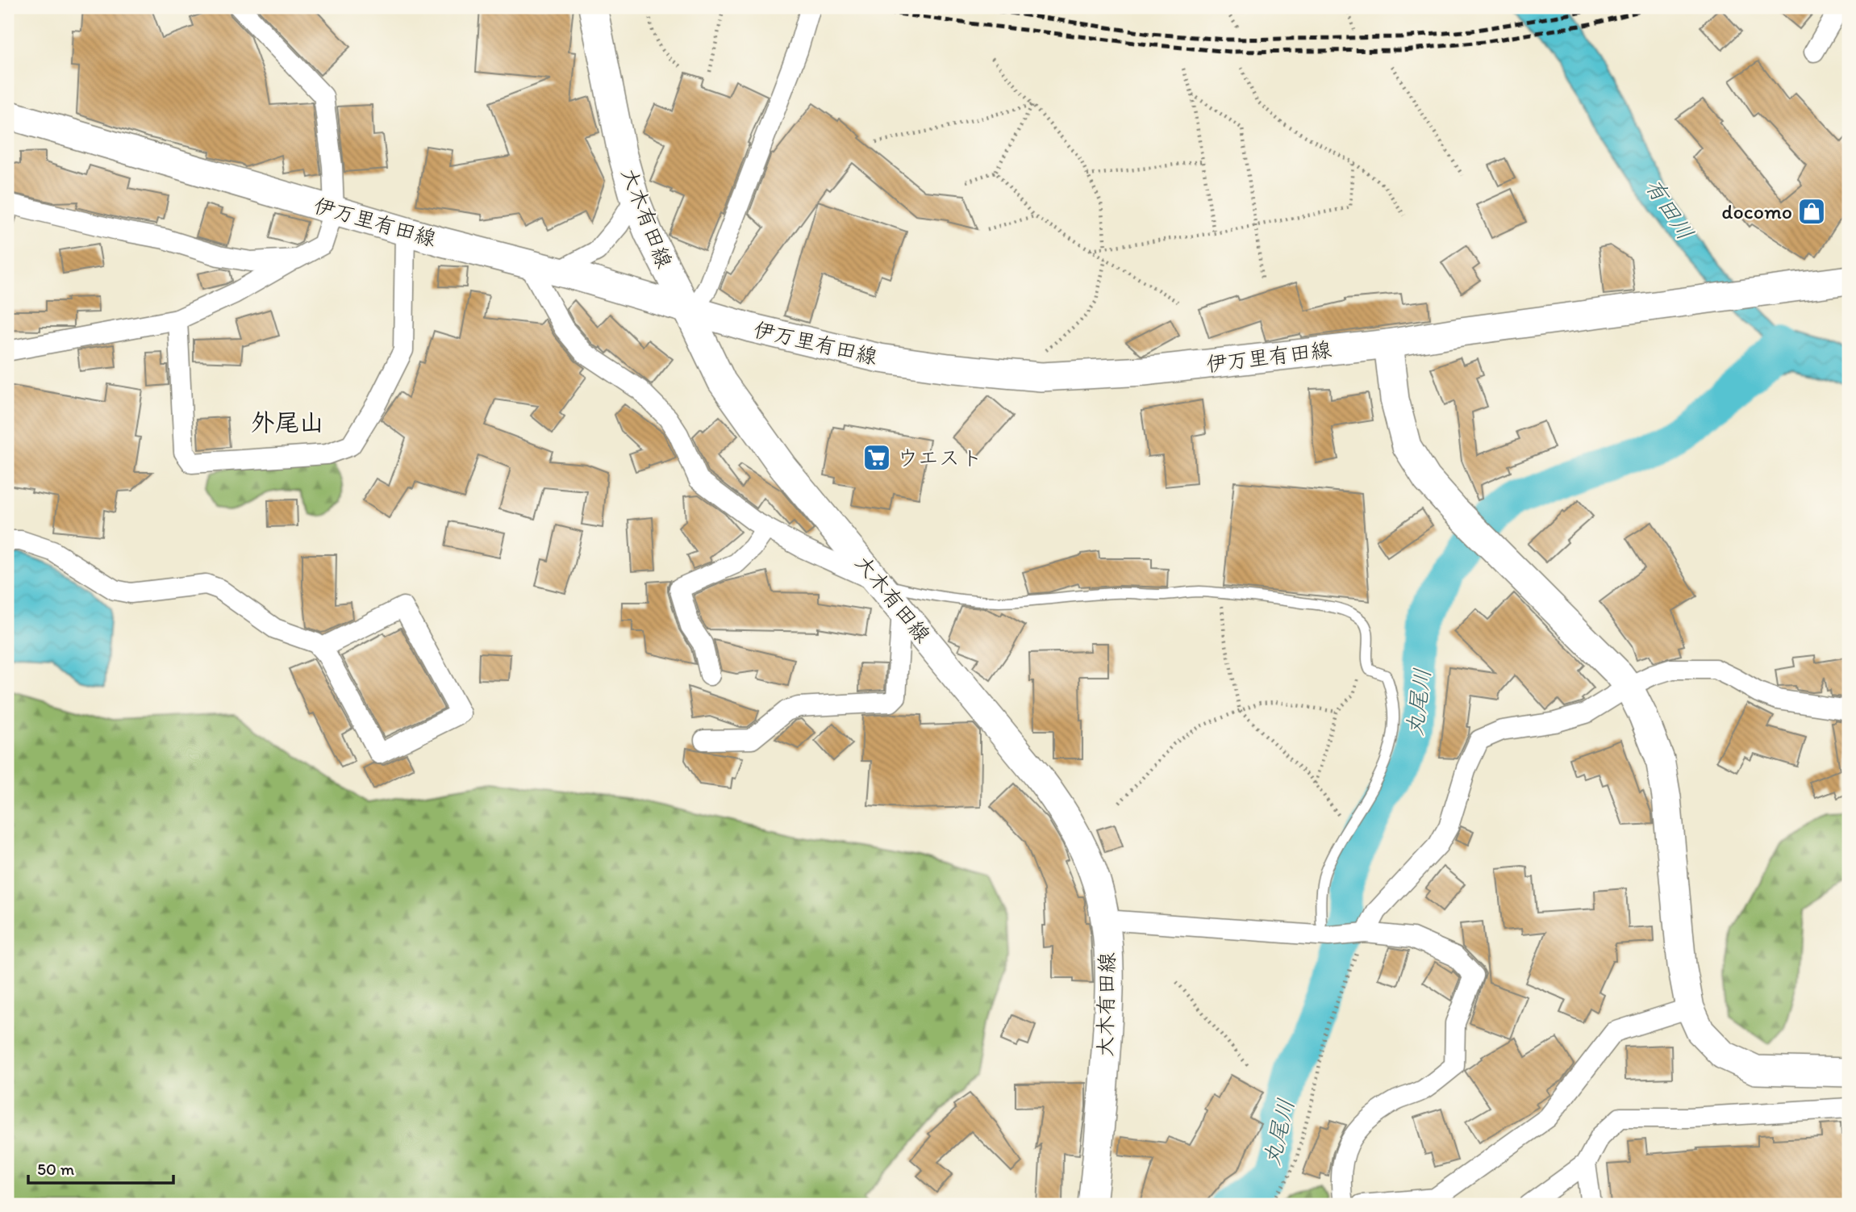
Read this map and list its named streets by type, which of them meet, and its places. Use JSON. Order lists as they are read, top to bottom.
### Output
{
  "streets": {
    "main road": ["大木有田線", "伊万里有田線"]
  },
  "crossings": [
    ["大木有田線", "伊万里有田線"]
  ],
  "districts": ["外尾山"],
  "water": ["有田川", "丸尾川"],
  "places": {
    "shop": ["docomo"],
    "supermarket": ["ウエスト"]
  },
  "scale_bar": "50 m"
}
